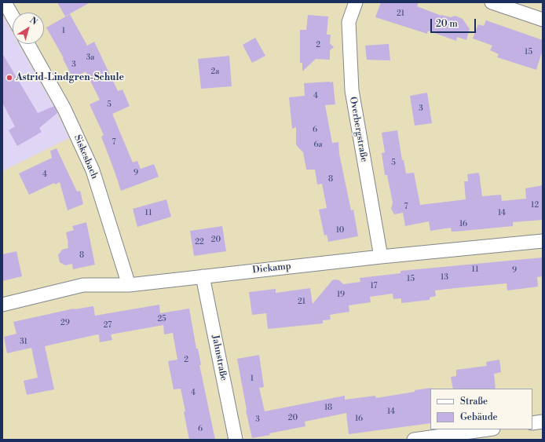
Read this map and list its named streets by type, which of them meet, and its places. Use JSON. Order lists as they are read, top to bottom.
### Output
{
  "streets": {
    "street": [
      "Overbergstraße",
      "Siskesbach",
      "Diekamp",
      "Jahnstraße"
    ]
  },
  "crossings": [
    ["Overbergstraße", "Diekamp"],
    ["Siskesbach", "Diekamp"],
    ["Diekamp", "Jahnstraße"]
  ],
  "places": ["Astrid-Lindgren-Schule"],
  "house_numbers": [
    "21",
    "1",
    "2",
    "15",
    "3a",
    "3",
    "2a",
    "4",
    "5",
    "3",
    "6",
    "7",
    "6a",
    "5",
    "9",
    "4",
    "8",
    "12",
    "7",
    "11",
    "14",
    "16",
    "10",
    "20",
    "22",
    "8",
    "11",
    "9",
    "13",
    "15",
    "17",
    "19",
    "21",
    "25",
    "29",
    "27",
    "31",
    "2",
    "1",
    "4",
    "18",
    "14",
    "20",
    "16",
    "3",
    "6"
  ],
  "legend": ["Straße", "Gebäude"],
  "scale_bar": "20 m",
  "north": "top right"
}
